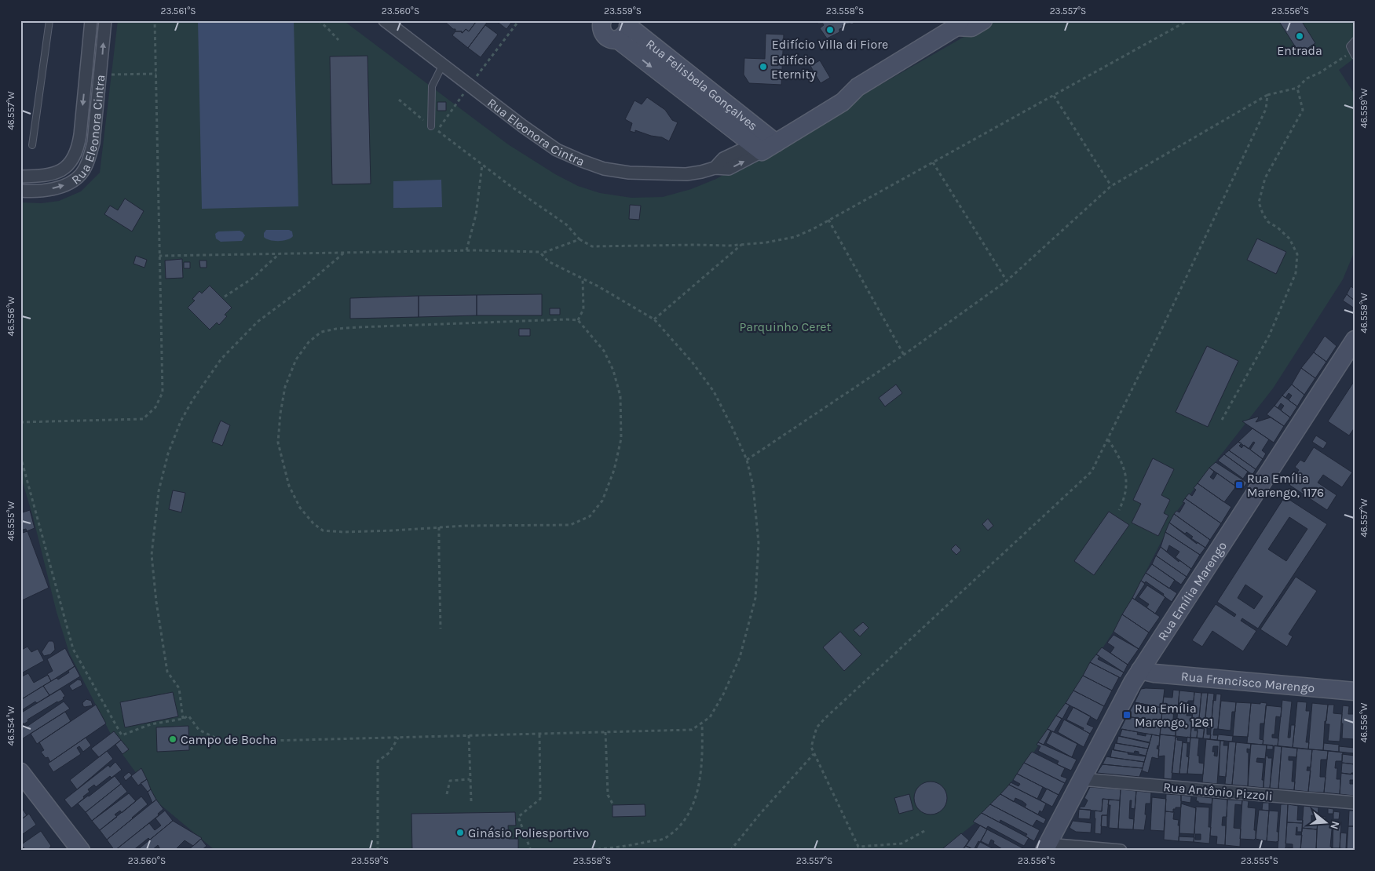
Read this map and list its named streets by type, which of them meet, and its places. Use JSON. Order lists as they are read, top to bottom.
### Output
{
  "streets": {
    "street": [
      "Rua Felisbela Gonçalves",
      "Rua Eleonora Cintra",
      "Rua Emília Marengo",
      "Rua Francisco Marengo",
      "Rua Antônio Pizzoli"
    ]
  },
  "crossings": [
    ["Rua Felisbela Gonçalves", "Rua Eleonora Cintra"],
    ["Rua Emília Marengo", "Rua Francisco Marengo"],
    ["Rua Emília Marengo", "Rua Antônio Pizzoli"]
  ],
  "parks": ["Parquinho Ceret"],
  "places": {
    "other": [
      "Edifício Villa di Fiore",
      "Entrada",
      "Edifício Eternity",
      "Campo de Bocha",
      "Ginásio Poliesportivo"
    ],
    "transit": ["Rua Emília Marengo, 1176", "Rua Emília Marengo, 1261"]
  },
  "north": "right",
  "coordinates": [
    "23.561°S",
    "23.560°S",
    "23.559°S",
    "23.558°S",
    "23.557°S",
    "23.556°S",
    "46.559°W",
    "46.557°W",
    "46.558°W",
    "46.556°W",
    "46.555°W",
    "46.554°W",
    "23.555°S"
  ]
}
